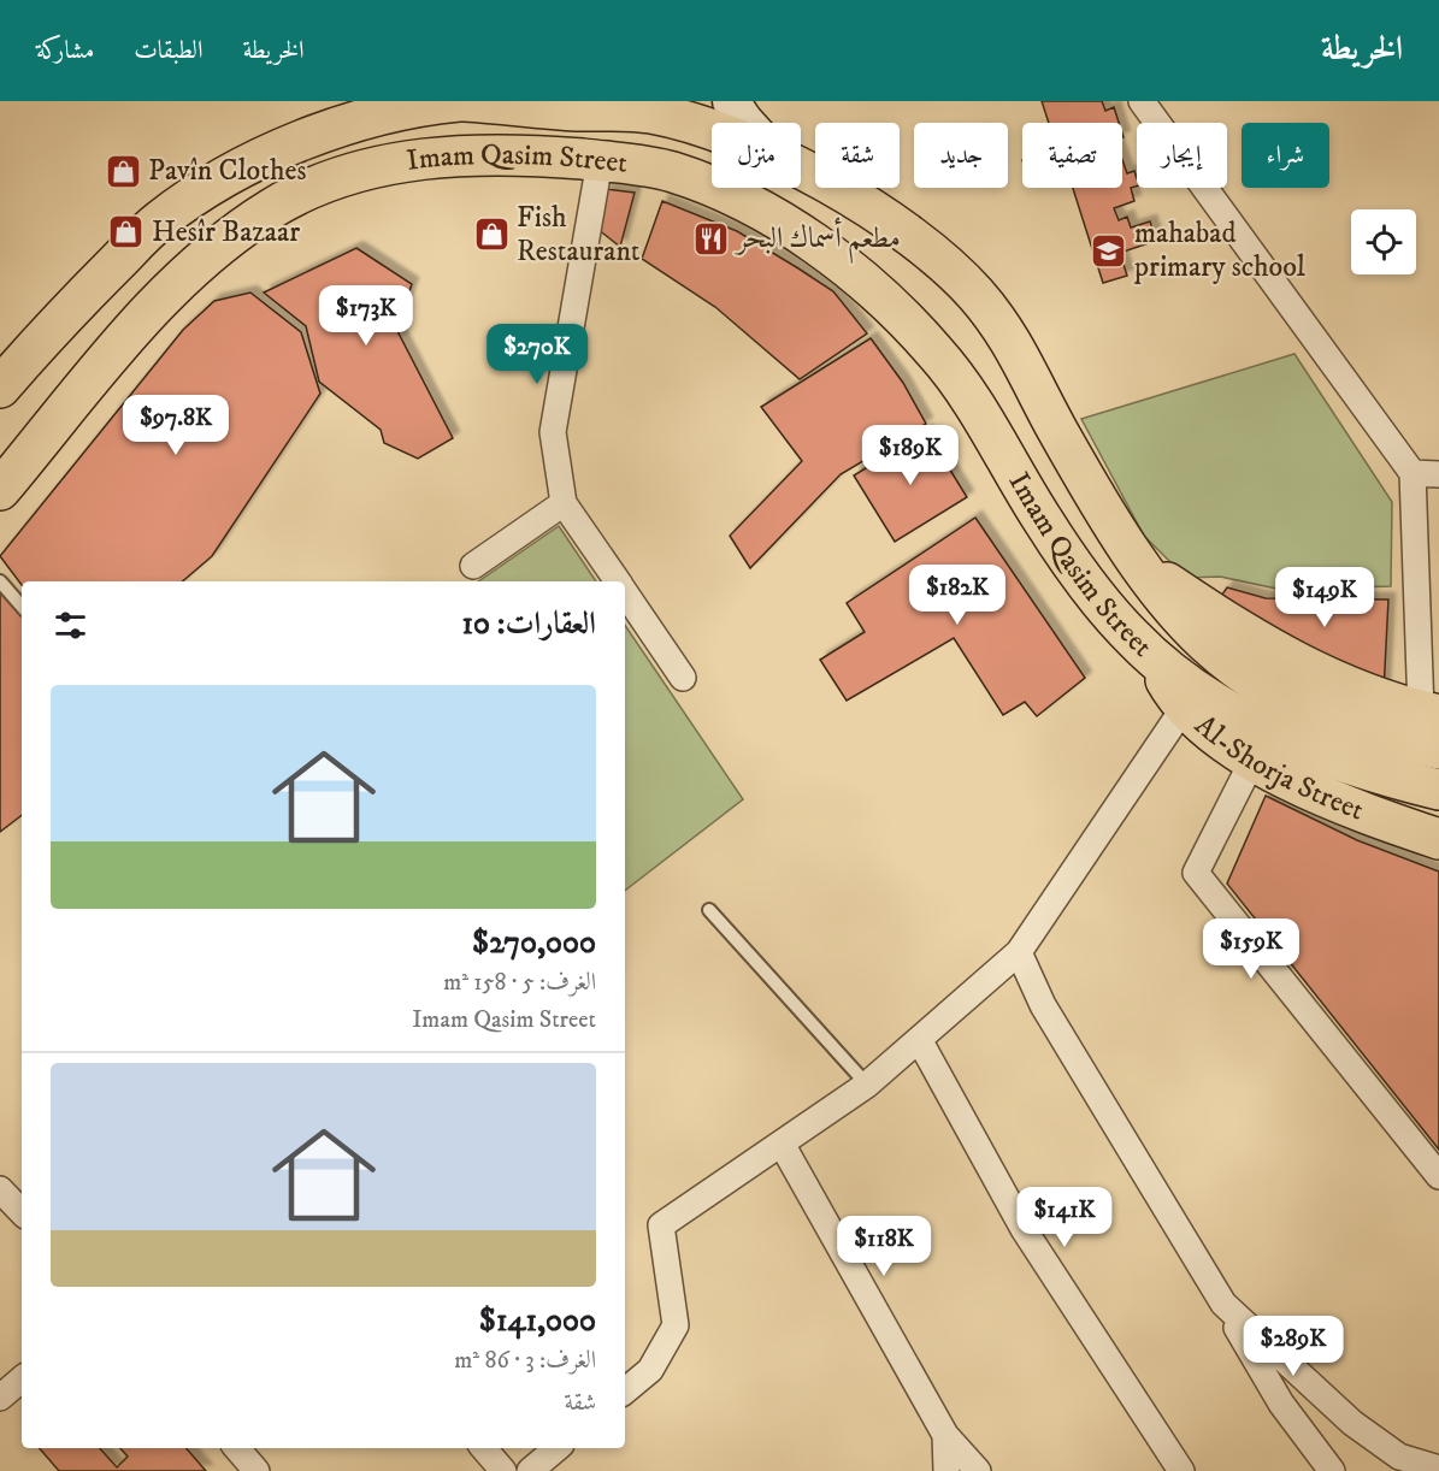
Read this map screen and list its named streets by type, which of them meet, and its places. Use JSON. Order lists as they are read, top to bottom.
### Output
{
  "streets": {
    "main road": ["Imam Qasim Street", "Al-Shorja Street"]
  },
  "crossings": [
    ["Imam Qasim Street", "Al-Shorja Street"]
  ],
  "places": {
    "shop": ["Pavîn Clothes", "Hesîr Bazaar", "Fish Restaurant"],
    "restaurant": ["مطعم أسماك البحر"],
    "school or university": ["mahabad primary school"]
  },
  "page": {
    "header": "الخريطة",
    "nav": ["الخريطة", "الطبقات", "مشاركة"],
    "chip": [
      "شراء",
      "إيجار",
      "تصفية",
      "جديد",
      "شقة",
      "منزل"
    ],
    "price": [
      "$173K",
      "$270K",
      "$97.8K",
      "$189K",
      "$182K",
      "$149K",
      "$159K",
      "$141K",
      "$118K",
      "$289K"
    ],
    "heading": "العقارات: 10",
    "list": [
      {
        "name": "$270,000",
        "note": "الغرف: 5 · 158 m² · Imam Qasim Street"
      },
      {
        "name": "$141,000",
        "note": "الغرف: 3 · 86 m² · شقة"
      }
    ]
  }
}
